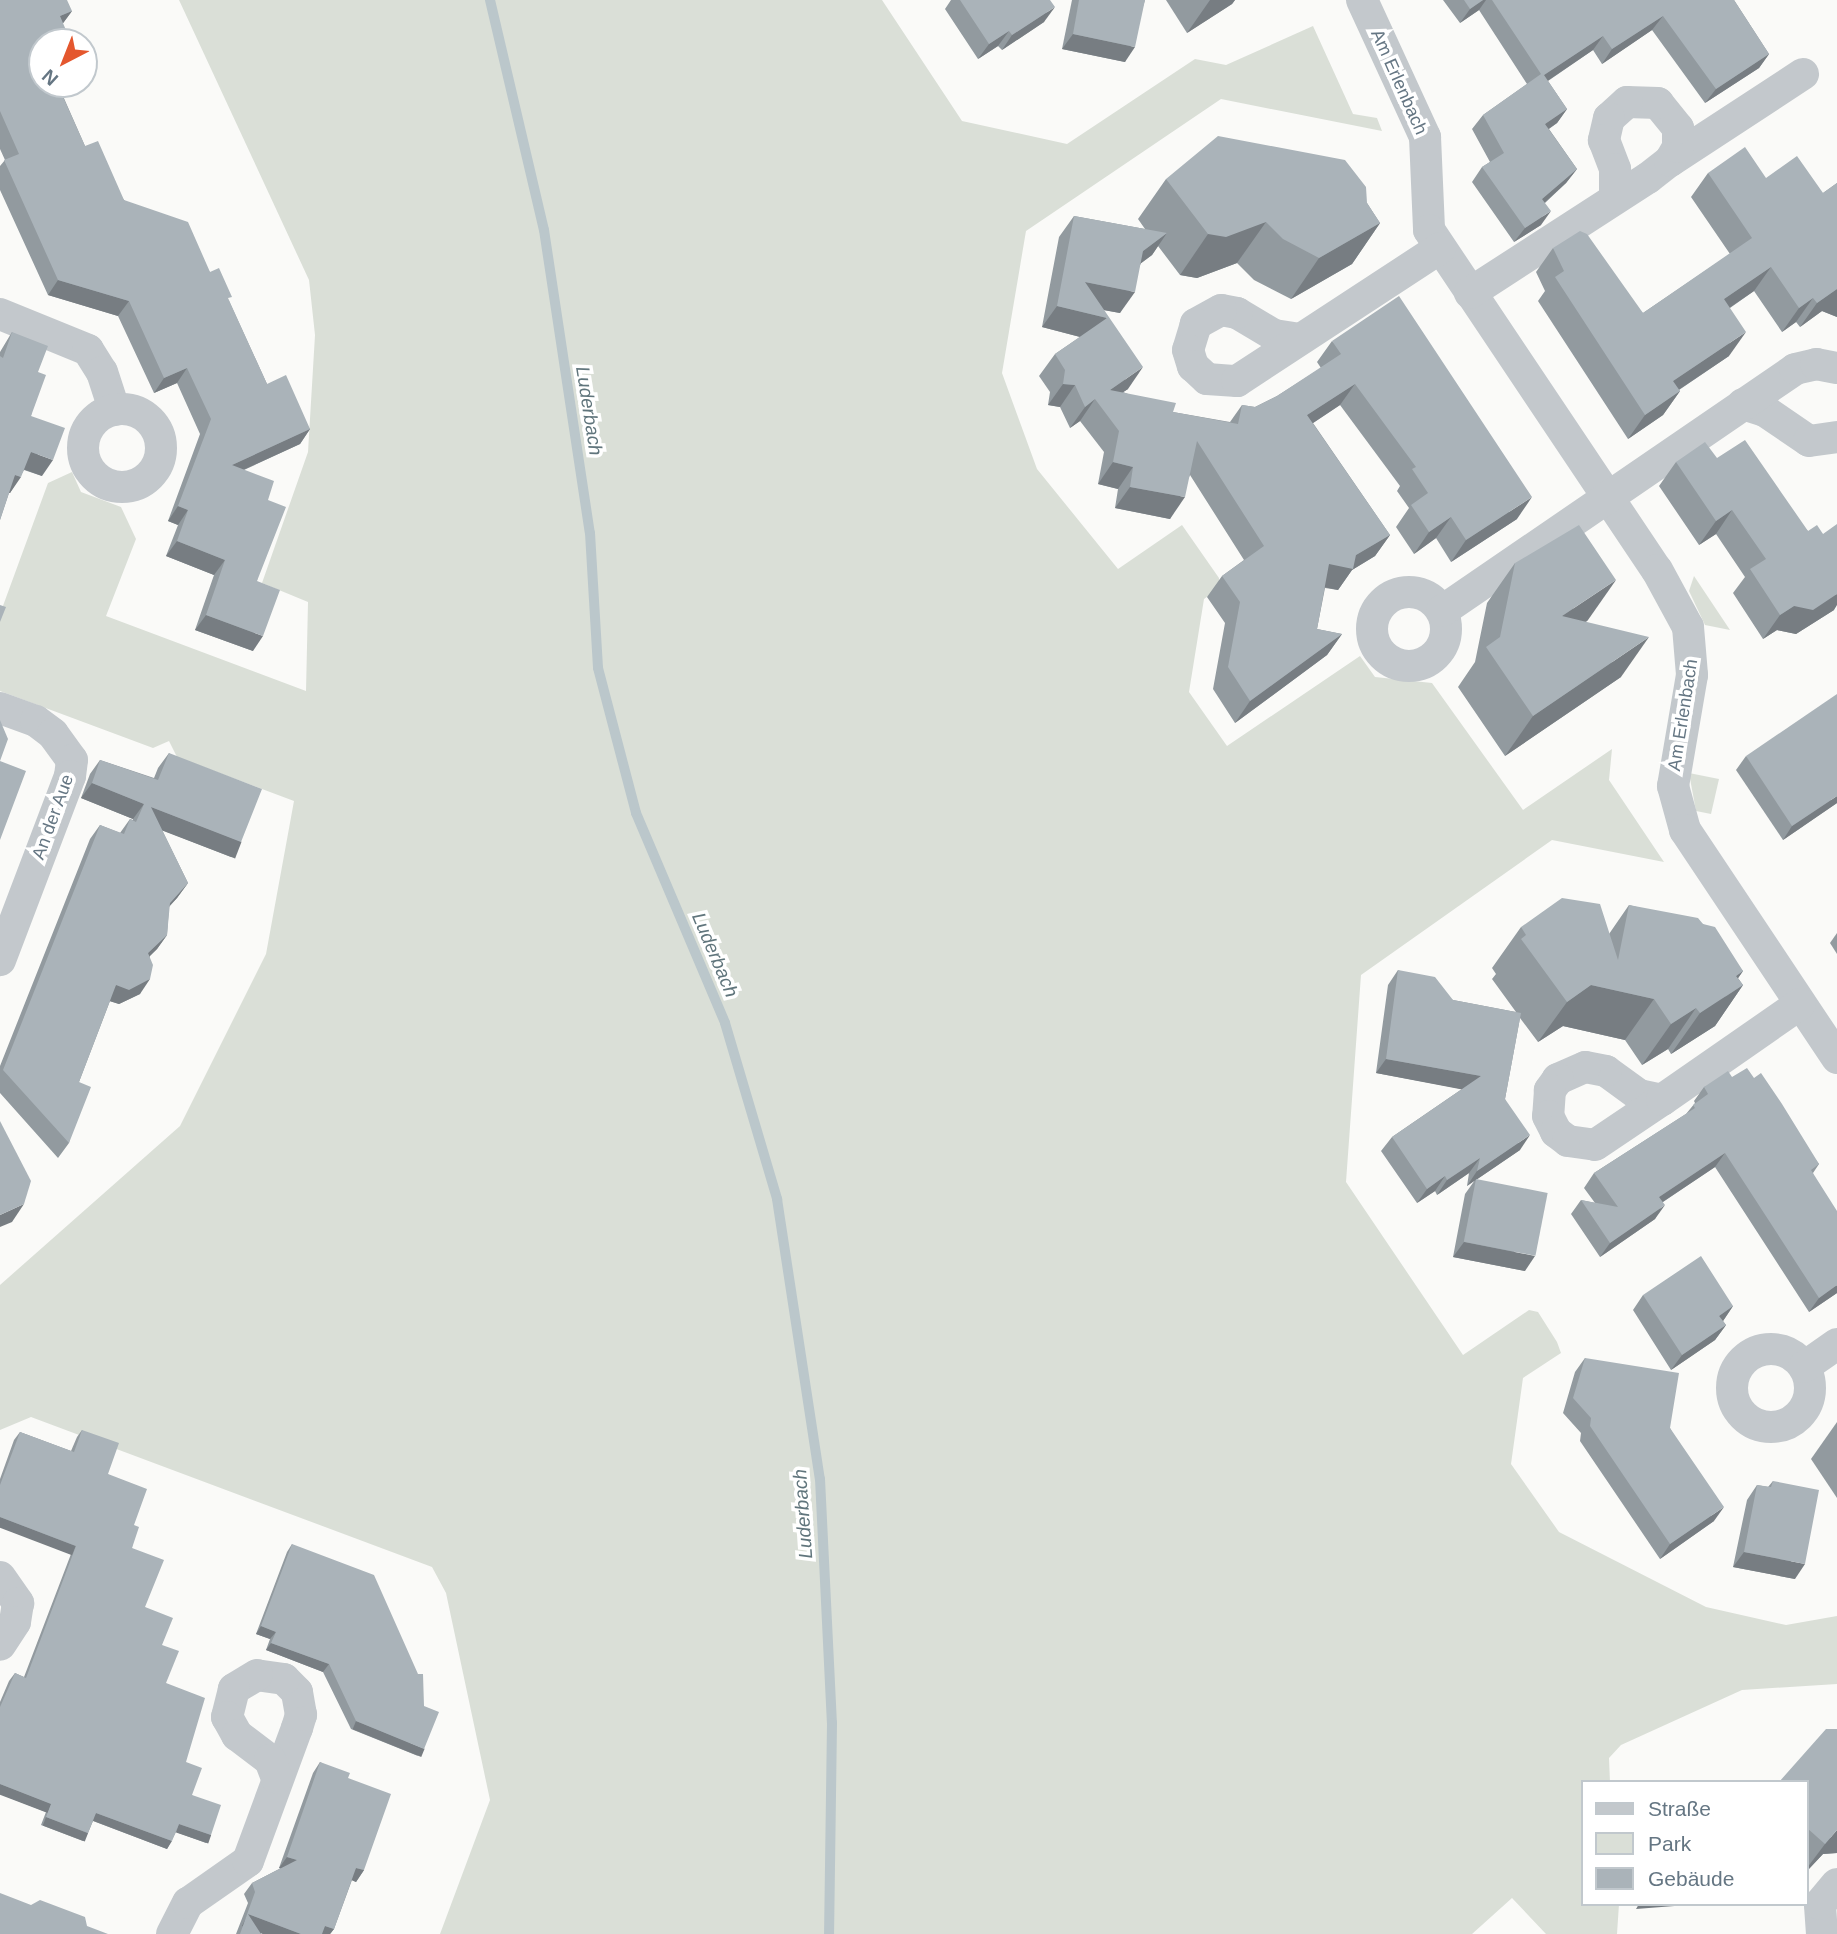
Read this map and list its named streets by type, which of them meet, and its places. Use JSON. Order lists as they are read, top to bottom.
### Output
{
  "streets": {
    "street": ["Am Erlenbach", "An der Aue"]
  },
  "water": ["Luderbach"],
  "legend": ["Straße", "Park", "Gebäude"],
  "north": "bottom left"
}
